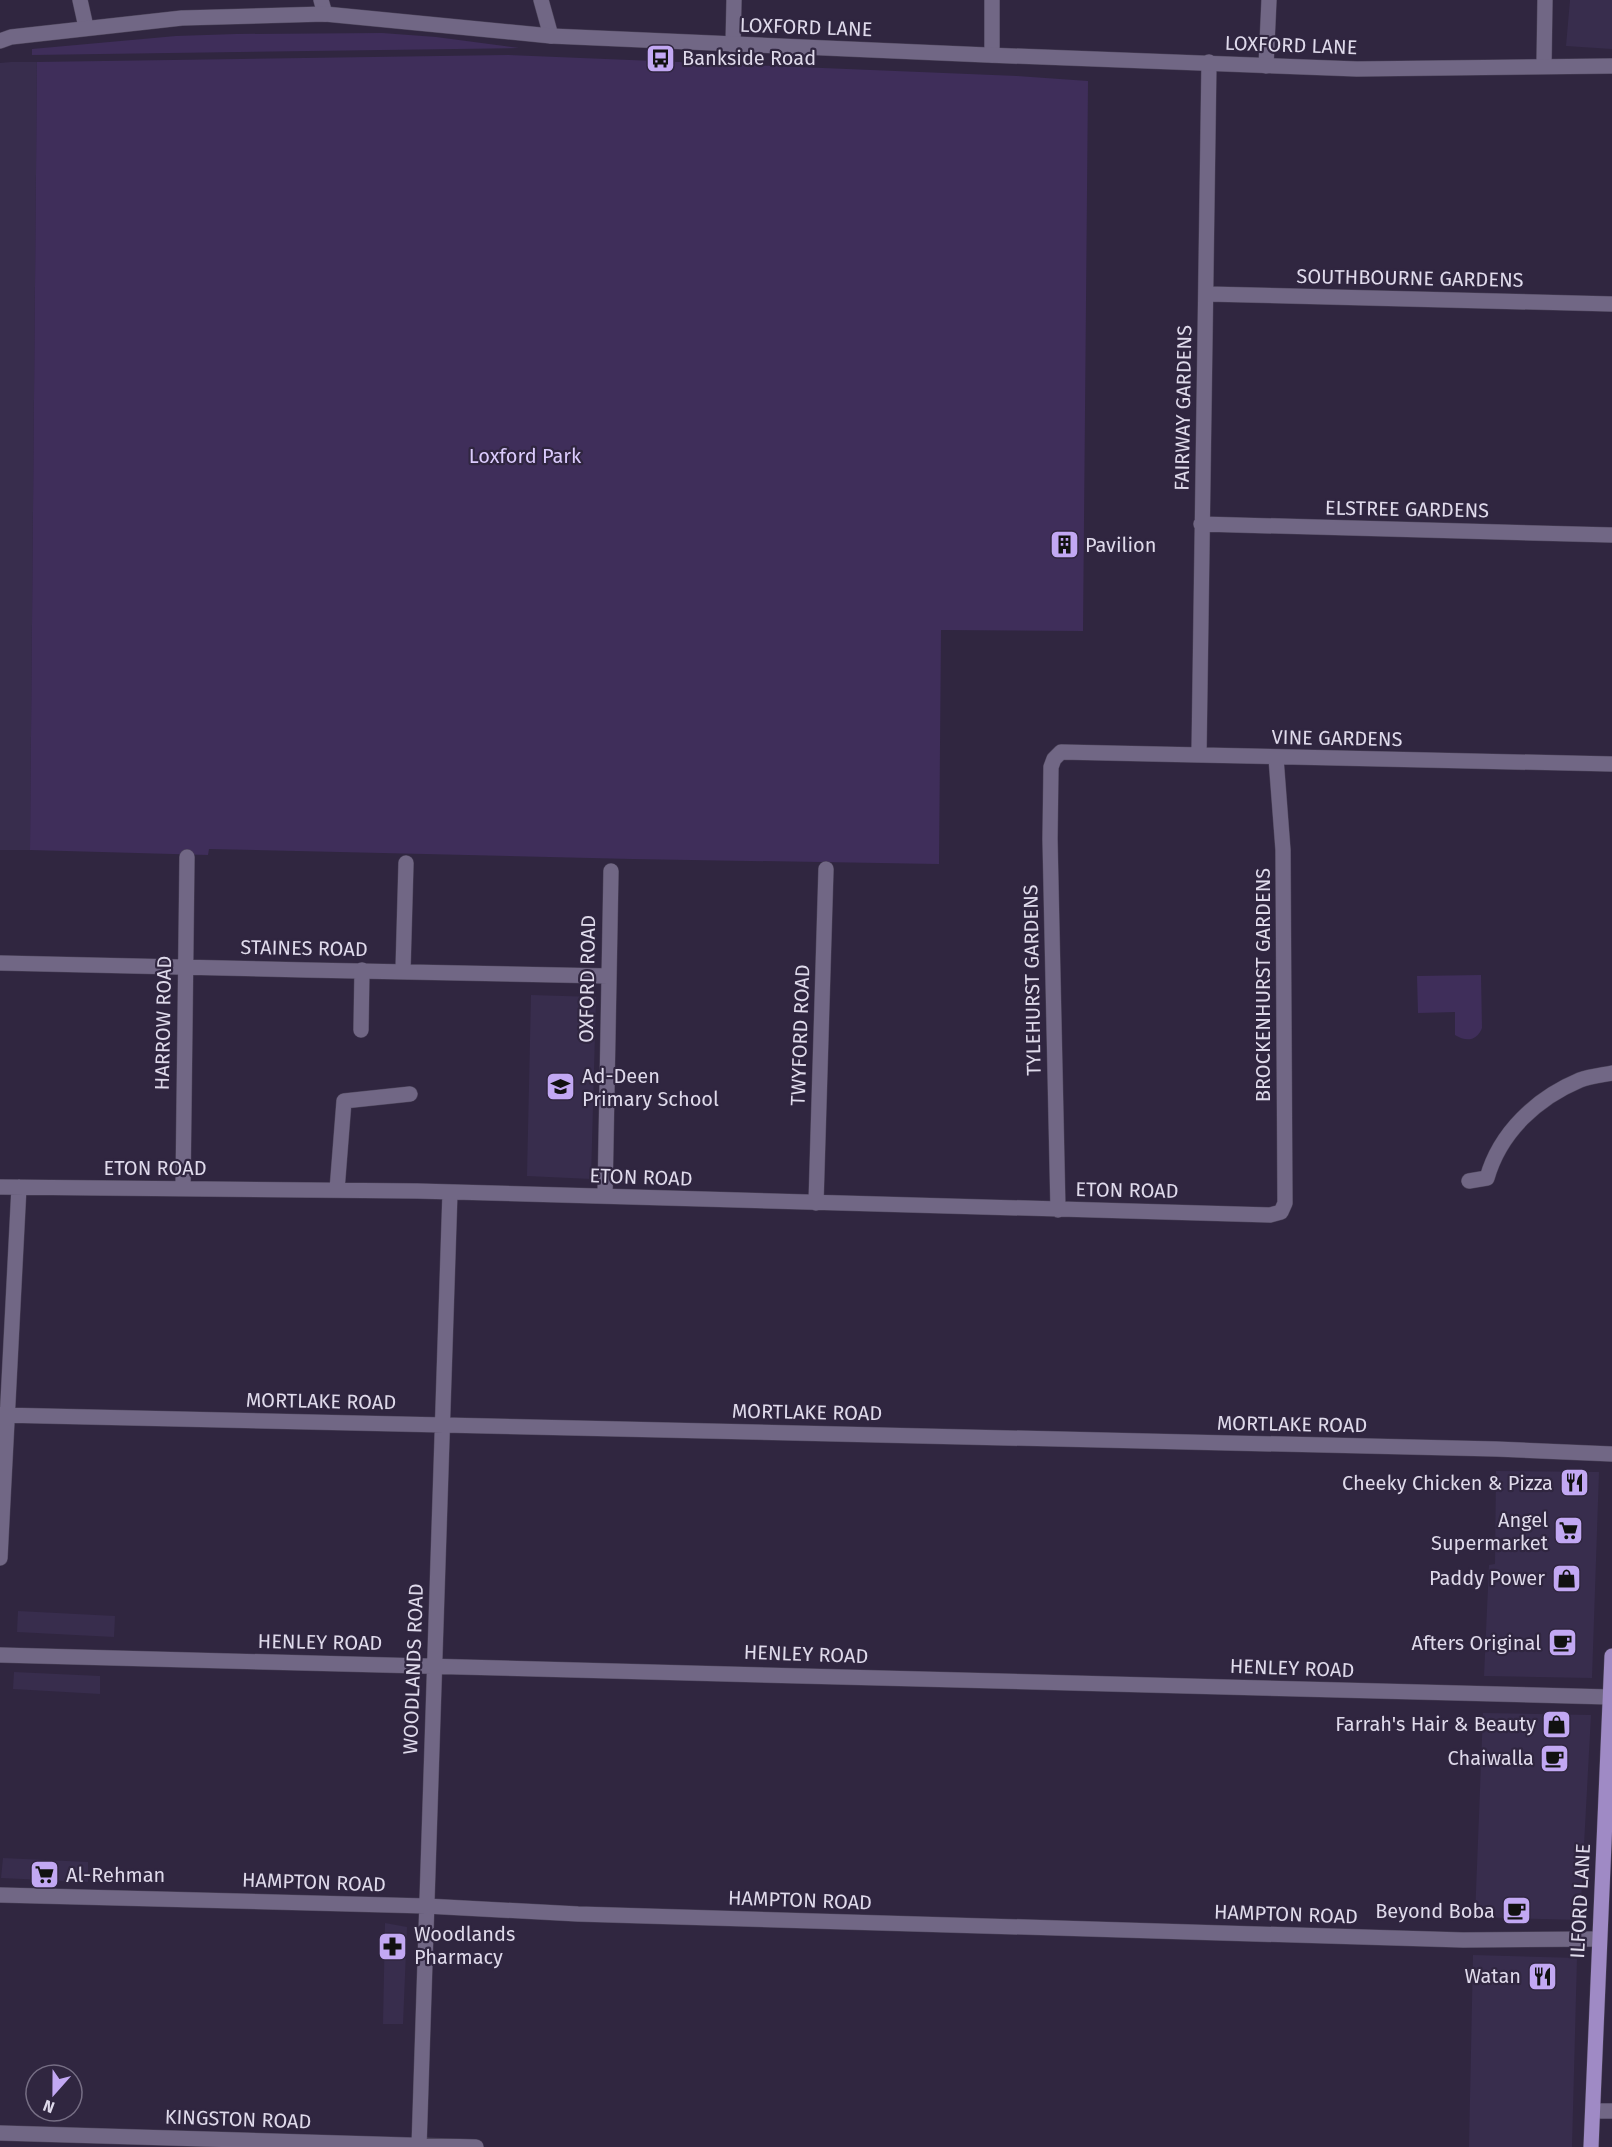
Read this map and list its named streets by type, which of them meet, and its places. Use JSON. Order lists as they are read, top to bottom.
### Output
{
  "streets": {
    "main road": ["ILFORD LANE"],
    "street": [
      "LOXFORD LANE",
      "SOUTHBOURNE GARDENS",
      "FAIRWAY GARDENS",
      "ELSTREE GARDENS",
      "VINE GARDENS",
      "STAINES ROAD",
      "OXFORD ROAD",
      "TYLEHURST GARDENS",
      "BROCKENHURST GARDENS",
      "HARROW ROAD",
      "TWYFORD ROAD",
      "ETON ROAD",
      "MORTLAKE ROAD",
      "HENLEY ROAD",
      "WOODLANDS ROAD",
      "HAMPTON ROAD",
      "KINGSTON ROAD"
    ]
  },
  "crossings": [
    ["LOXFORD LANE", "FAIRWAY GARDENS"],
    ["SOUTHBOURNE GARDENS", "FAIRWAY GARDENS"],
    ["FAIRWAY GARDENS", "ELSTREE GARDENS"],
    ["FAIRWAY GARDENS", "VINE GARDENS"],
    ["VINE GARDENS", "TYLEHURST GARDENS"],
    ["VINE GARDENS", "BROCKENHURST GARDENS"],
    ["STAINES ROAD", "OXFORD ROAD"],
    ["STAINES ROAD", "HARROW ROAD"],
    ["OXFORD ROAD", "ETON ROAD"],
    ["TYLEHURST GARDENS", "ETON ROAD"],
    ["BROCKENHURST GARDENS", "ETON ROAD"],
    ["HARROW ROAD", "ETON ROAD"],
    ["TWYFORD ROAD", "ETON ROAD"],
    ["ETON ROAD", "WOODLANDS ROAD"],
    ["MORTLAKE ROAD", "WOODLANDS ROAD"],
    ["HENLEY ROAD", "WOODLANDS ROAD"],
    ["HENLEY ROAD", "ILFORD LANE"],
    ["WOODLANDS ROAD", "HAMPTON ROAD"],
    ["WOODLANDS ROAD", "KINGSTON ROAD"],
    ["HAMPTON ROAD", "ILFORD LANE"]
  ],
  "parks": ["Loxford Park"],
  "places": {
    "bus stop": ["Bankside Road"],
    "building": ["Pavilion"],
    "school or university": ["Ad-Deen Primary School"],
    "restaurant": ["Cheeky Chicken & Pizza", "Watan"],
    "supermarket": ["Angel Supermarket", "Al-Rehman"],
    "shop": ["Paddy Power", "Farrah's Hair & Beauty"],
    "cafe": ["Afters Original", "Chaiwalla", "Beyond Boba"],
    "pharmacy": ["Woodlands Pharmacy"]
  },
  "north": "bottom"
}
